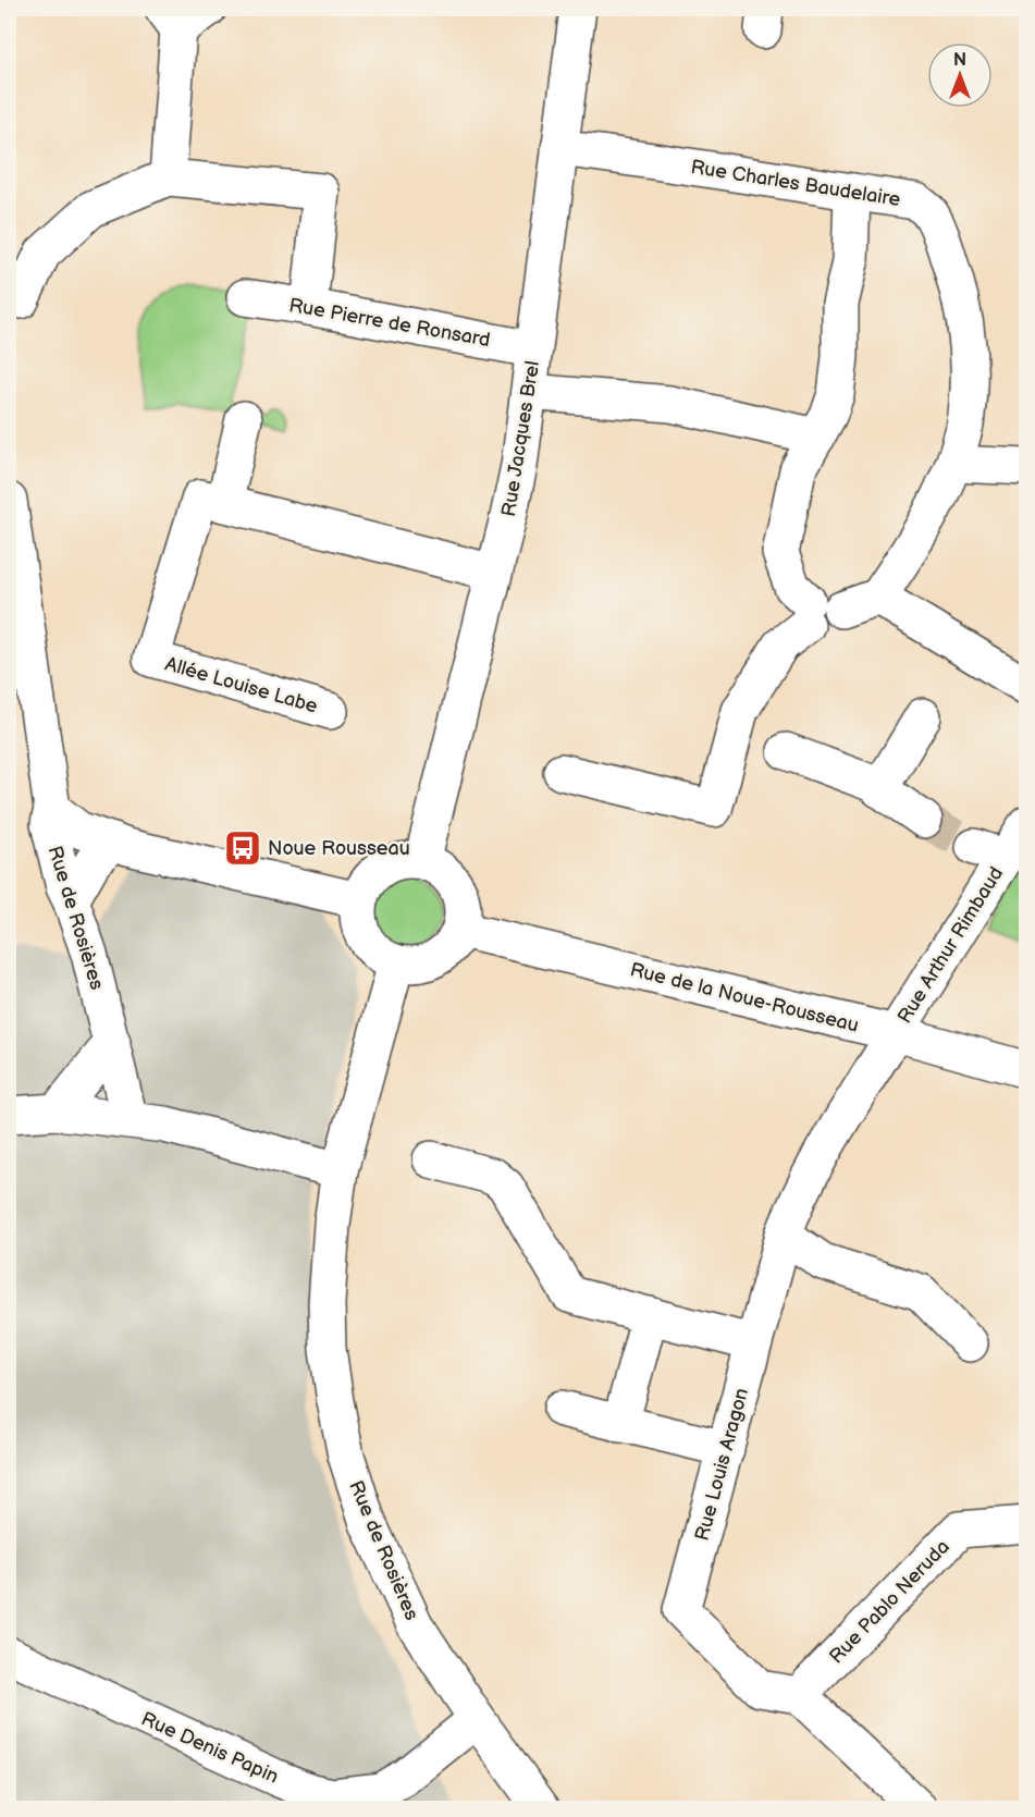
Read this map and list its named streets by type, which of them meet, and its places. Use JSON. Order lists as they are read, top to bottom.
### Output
{
  "streets": {
    "street": [
      "Rue Charles Baudelaire",
      "Rue Pierre de Ronsard",
      "Rue Jacques Brel",
      "Allée Louise Labe",
      "Rue de Rosières",
      "Rue Arthur Rimbaud",
      "Rue de la Noue-Rousseau",
      "Rue Louis Aragon",
      "Rue Pablo Neruda",
      "Rue Denis Papin"
    ]
  },
  "crossings": [
    ["Rue Charles Baudelaire", "Rue Jacques Brel"],
    ["Rue Pierre de Ronsard", "Rue Jacques Brel"],
    ["Rue Jacques Brel", "Allée Louise Labe"],
    ["Rue Jacques Brel", "Rue de Rosières"],
    ["Rue Jacques Brel", "Rue de la Noue-Rousseau"],
    ["Rue de Rosières", "Rue de la Noue-Rousseau"],
    ["Rue de Rosières", "Rue Denis Papin"],
    ["Rue Arthur Rimbaud", "Rue de la Noue-Rousseau"],
    ["Rue Arthur Rimbaud", "Rue Louis Aragon"],
    ["Rue de la Noue-Rousseau", "Rue Louis Aragon"],
    ["Rue Louis Aragon", "Rue Pablo Neruda"]
  ],
  "places": {
    "bus stop": ["Noue Rousseau"]
  },
  "north": "top"
}
